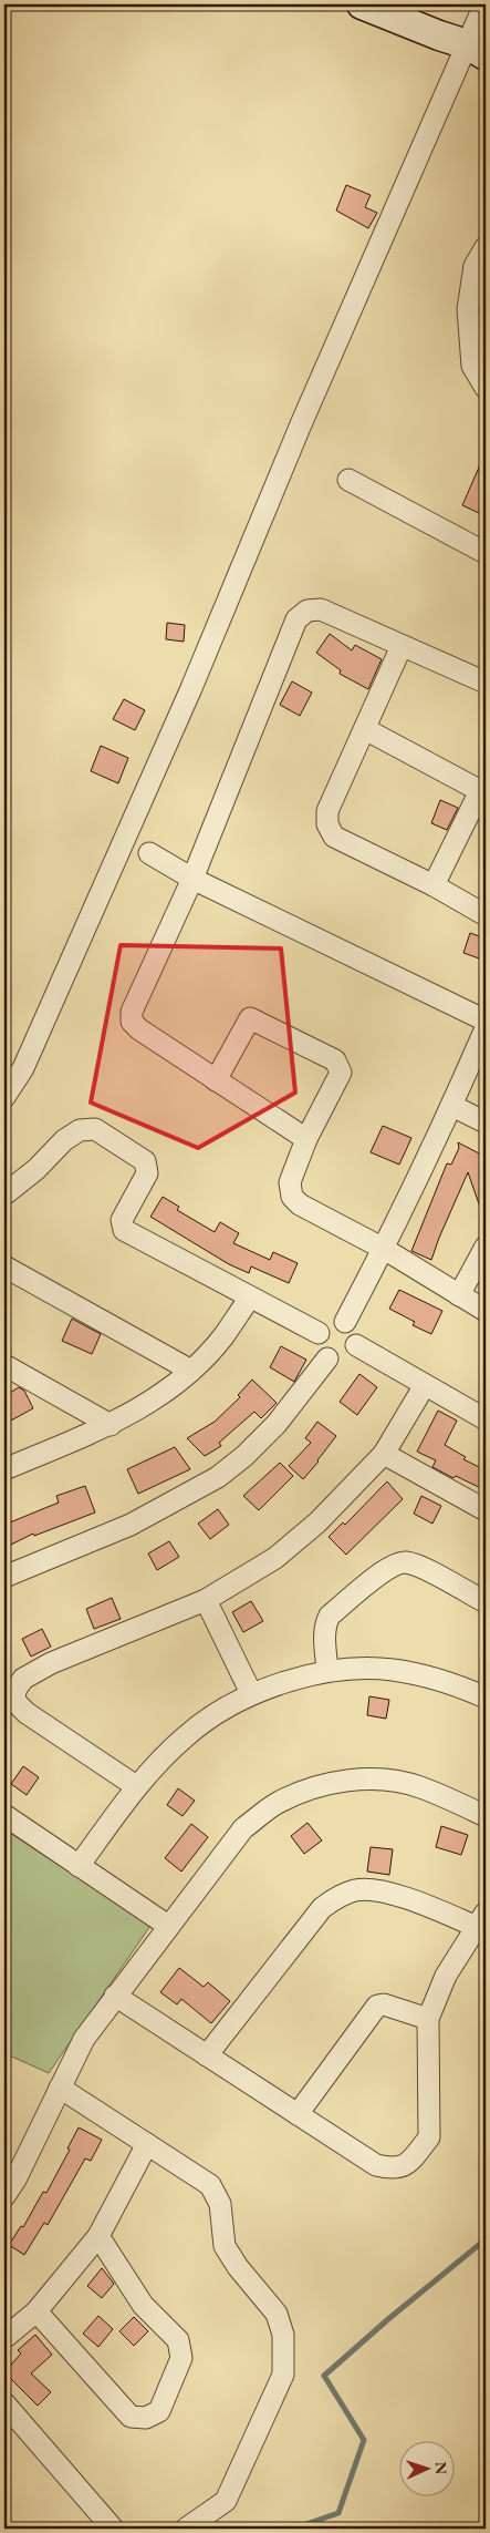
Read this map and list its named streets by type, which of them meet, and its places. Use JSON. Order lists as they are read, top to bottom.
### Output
{
  "north": "right"
}
